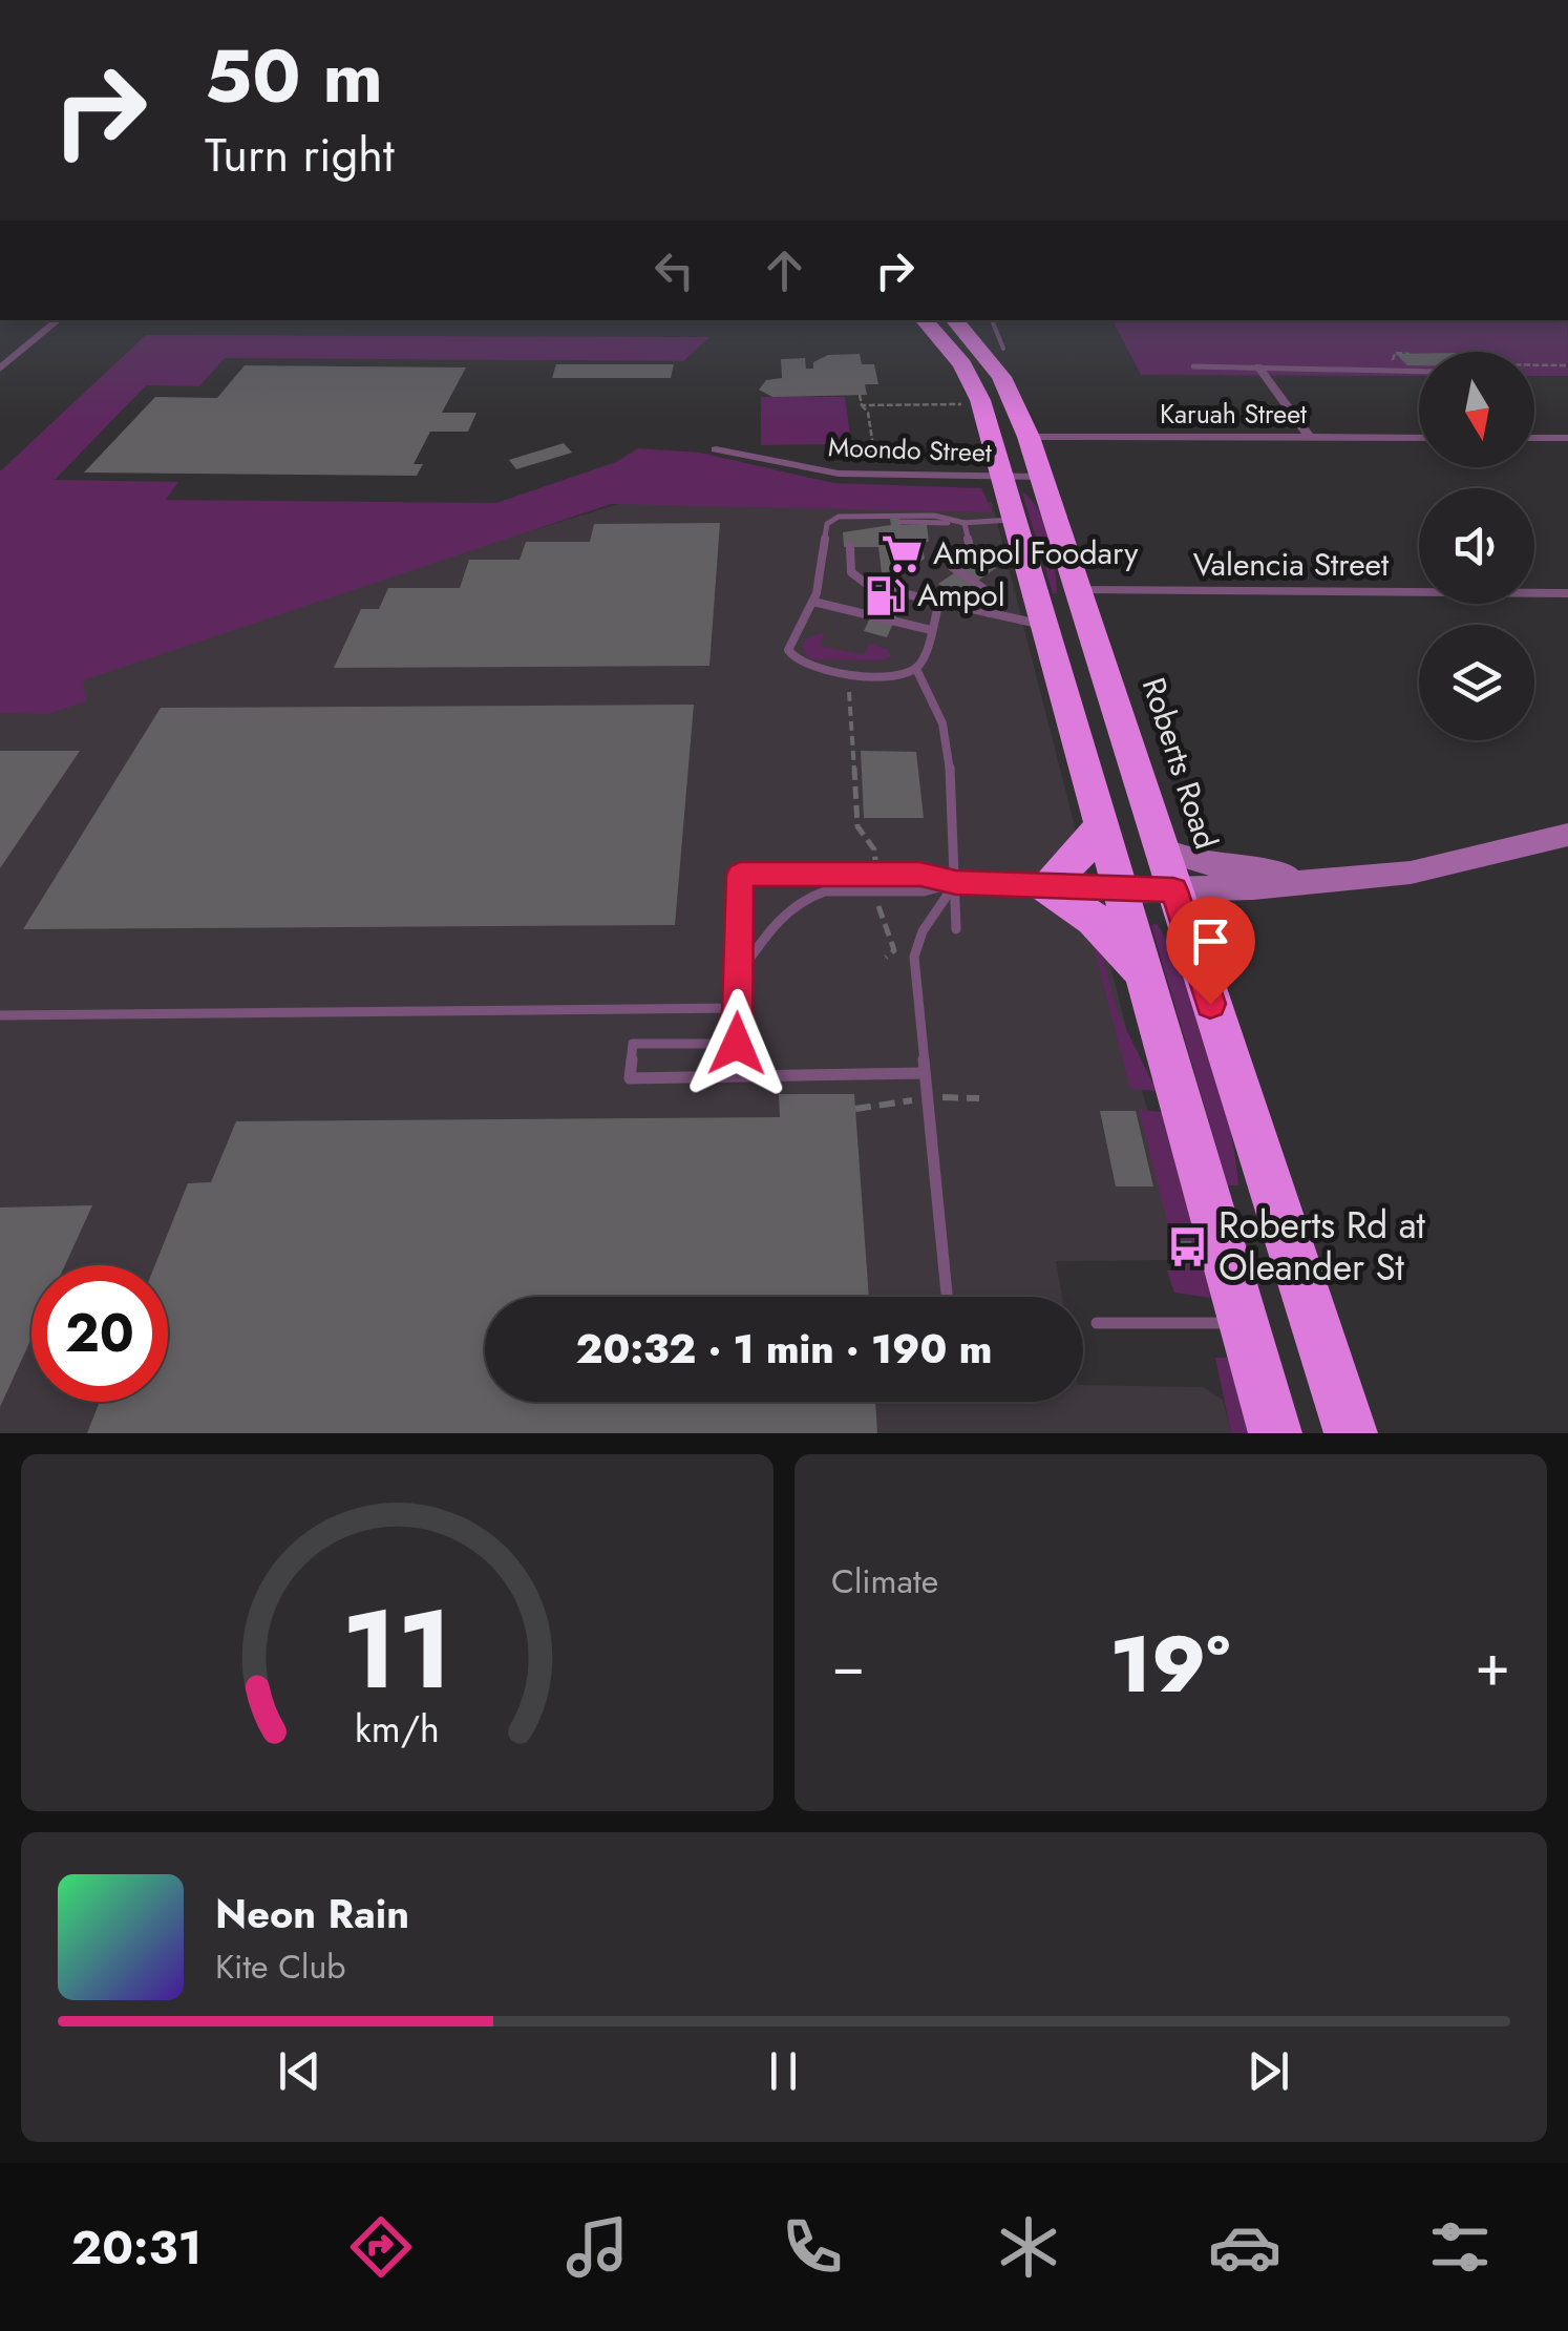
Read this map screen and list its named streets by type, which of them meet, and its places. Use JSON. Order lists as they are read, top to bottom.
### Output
{
  "streets": {
    "highway": ["Roberts Road"],
    "street": ["Karuah Street", "Moondo Street", "Valencia Street"]
  },
  "crossings": [
    ["Karuah Street", "Roberts Road"],
    ["Moondo Street", "Roberts Road"],
    ["Valencia Street", "Roberts Road"]
  ],
  "places": {
    "supermarket": ["Ampol Foodary"],
    "fuel station": ["Ampol"],
    "bus stop": ["Roberts Rd at Oleander St"]
  },
  "north": "bottom",
  "page": {
    "turn": ["50 m", "Turn right"],
    "limit": "20",
    "trip": "20:32 · 1 min · 190 m",
    "tile": "Climate",
    "heat": ["−", "19°", "+"],
    "song": ["Neon Rain", "Kite Club"],
    "tabs": "20:31",
    "gauge": ["11", "km/h"]
  }
}
